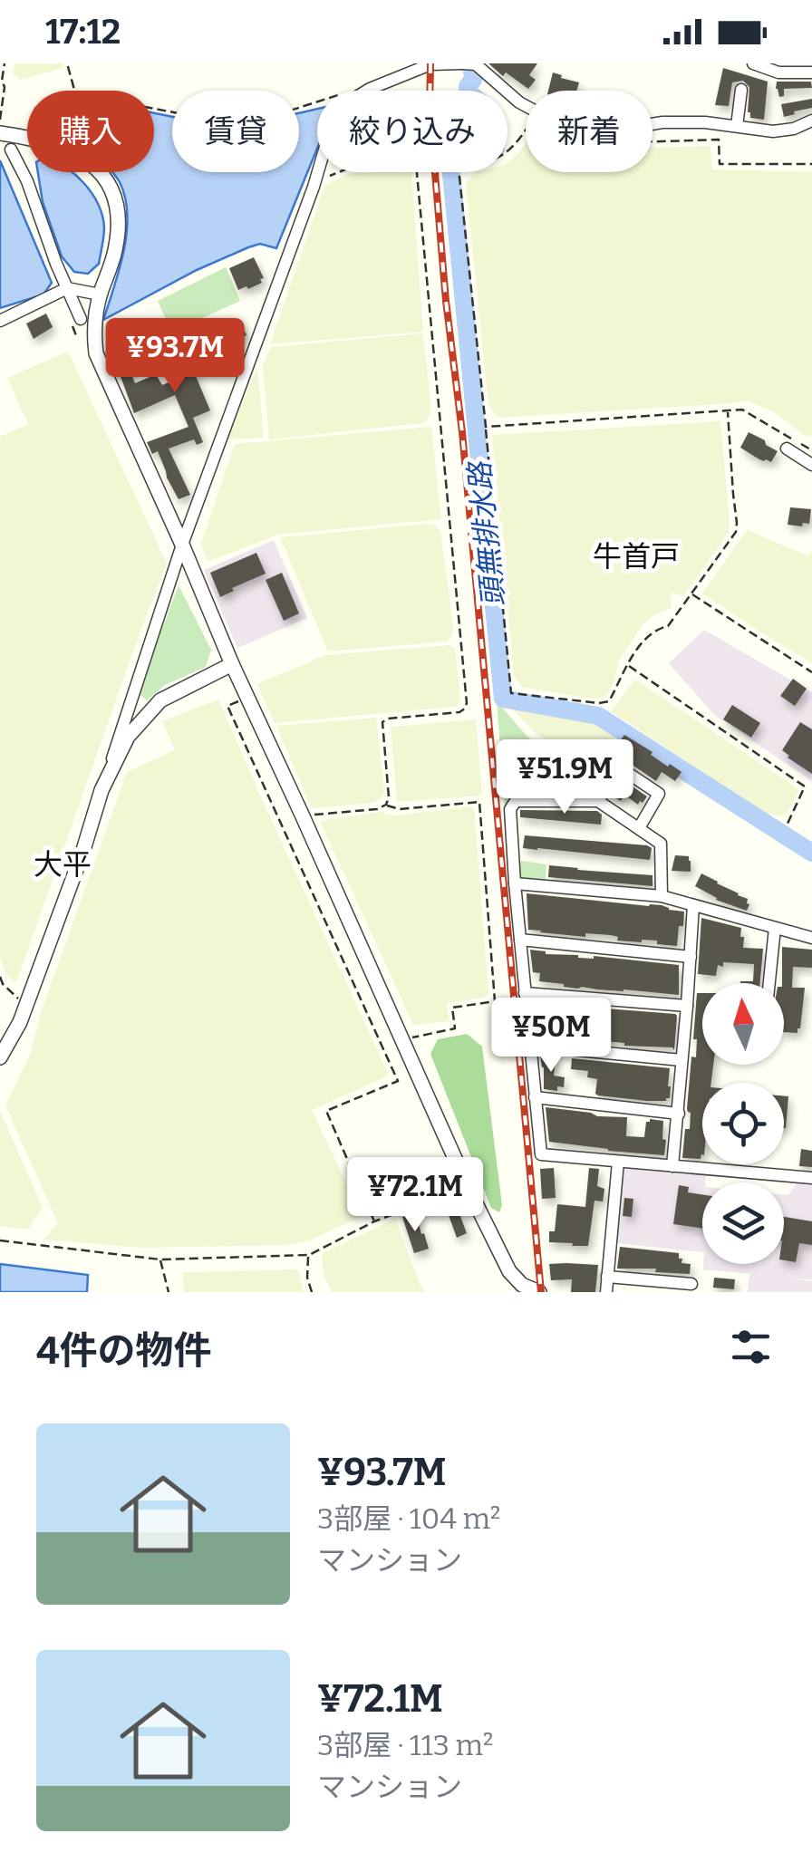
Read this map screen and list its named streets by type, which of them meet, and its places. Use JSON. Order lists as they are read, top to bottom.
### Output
{
  "districts": ["牛首戸", "大平"],
  "water": ["頭無排水路"],
  "north": "top",
  "page": {
    "status": "17:12",
    "chip": [
      "購入",
      "賃貸",
      "絞り込み",
      "新着"
    ],
    "price": [
      "¥93.7M",
      "¥51.9M",
      "¥50M",
      "¥72.1M"
    ],
    "heading": "4件の物件",
    "list": [
      {
        "name": "¥93.7M",
        "note": "3部屋 · 104 m² · マンション"
      },
      {
        "name": "¥72.1M",
        "note": "3部屋 · 113 m² · マンション"
      }
    ]
  }
}
